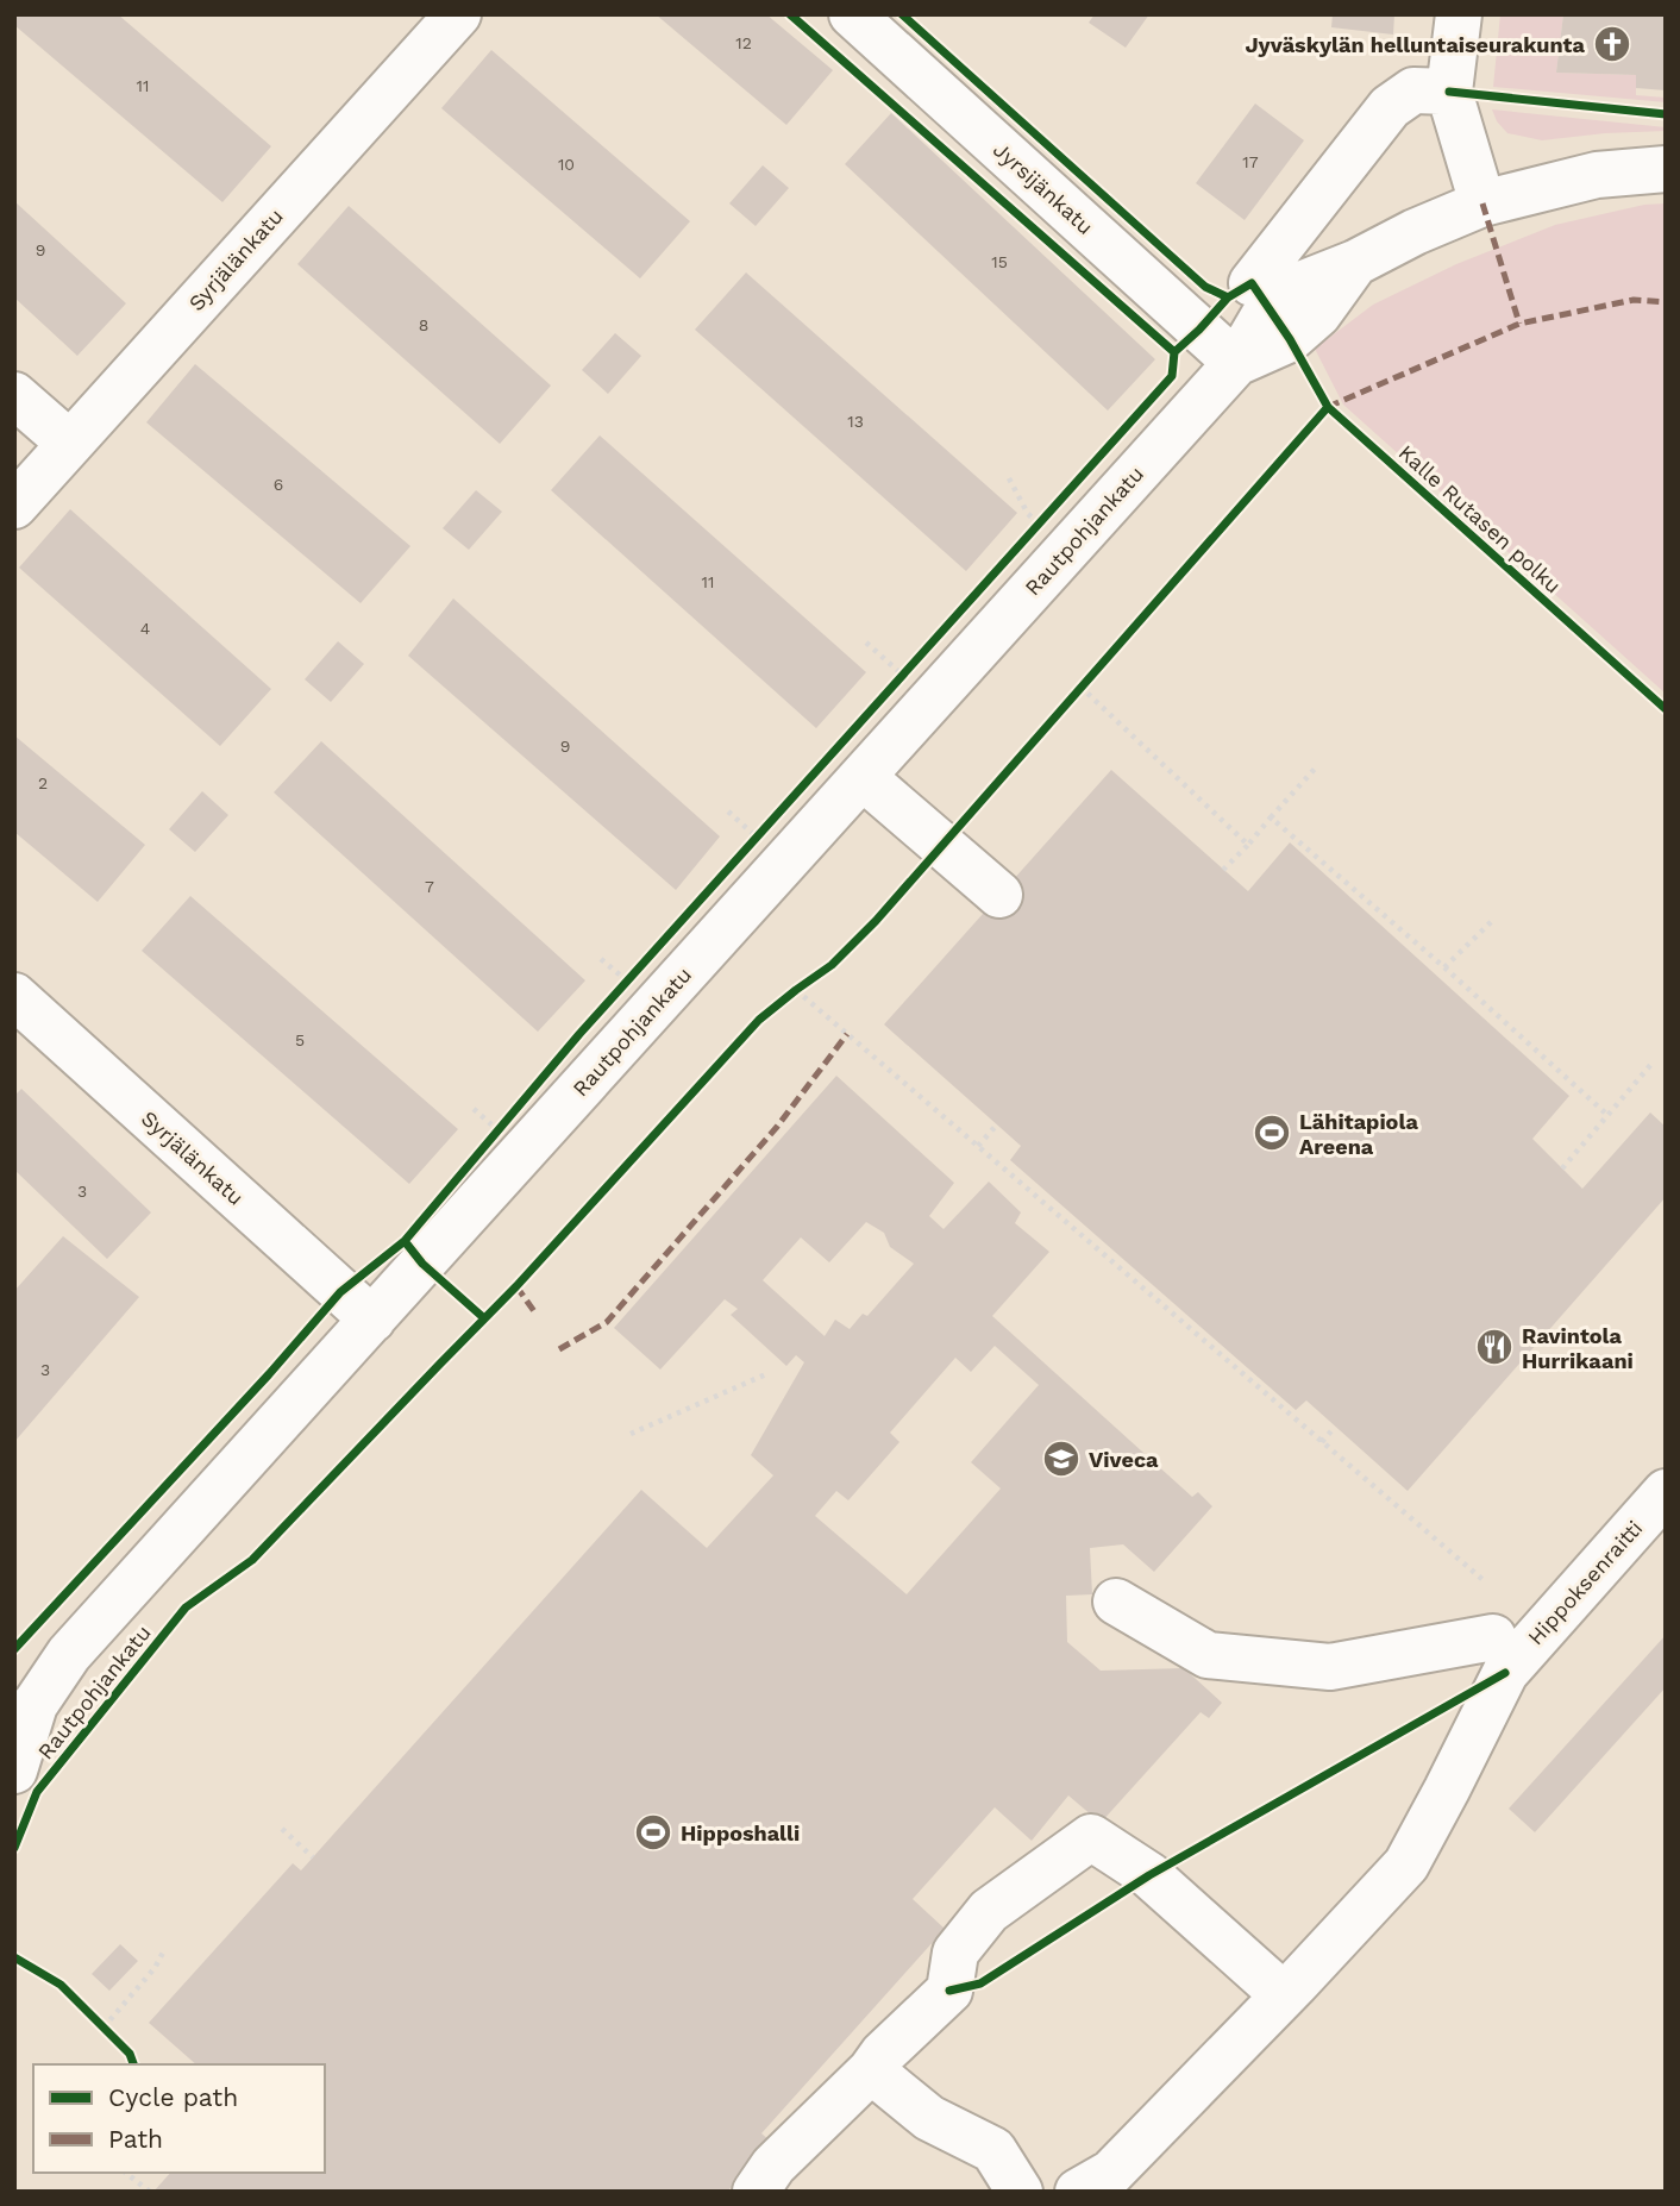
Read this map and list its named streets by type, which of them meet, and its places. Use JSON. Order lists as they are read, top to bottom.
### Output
{
  "streets": {
    "street": [
      "Jyrsijänkatu",
      "Syrjälänkatu",
      "Rautpohjankatu",
      "Hippoksenraitti"
    ],
    "cycle path": ["Kalle Rutasen polku"]
  },
  "crossings": [
    ["Jyrsijänkatu", "Rautpohjankatu"],
    ["Syrjälänkatu", "Rautpohjankatu"]
  ],
  "places": {
    "church": ["Jyväskylän helluntaiseurakunta"],
    "sports": ["Lähitapiola Areena", "Hipposhalli"],
    "restaurant": ["Ravintola Hurrikaani"],
    "school or university": ["Viveca"]
  },
  "house_numbers": [
    "12",
    "11",
    "17",
    "10",
    "9",
    "15",
    "8",
    "13",
    "6",
    "11",
    "4",
    "9",
    "2",
    "7",
    "5",
    "3",
    "3"
  ],
  "legend": ["Cycle path", "Path"]
}
